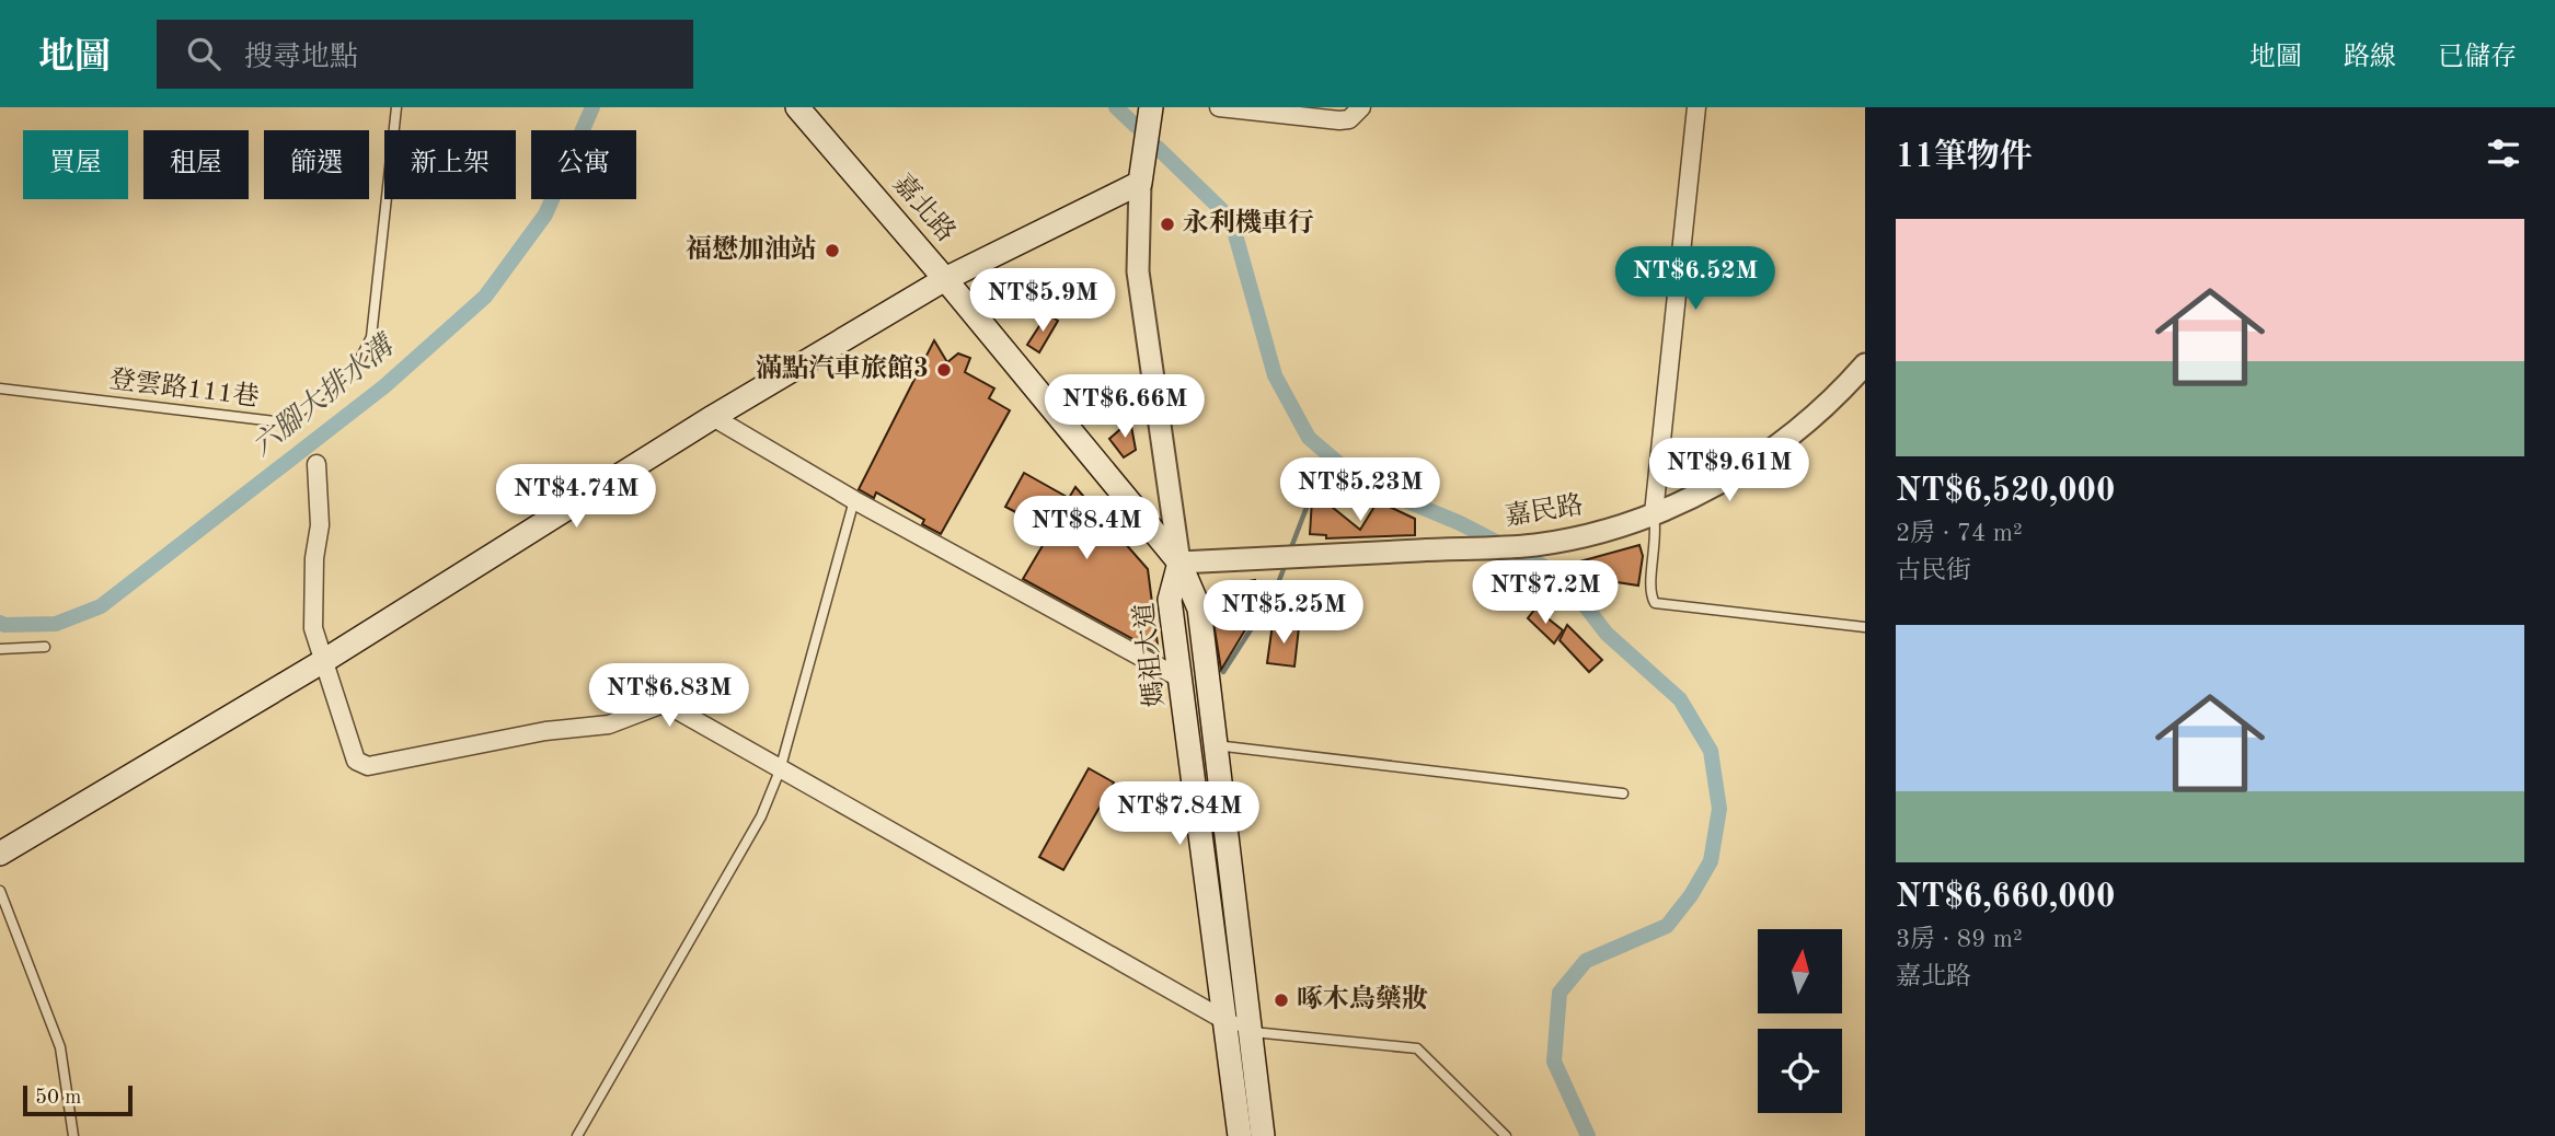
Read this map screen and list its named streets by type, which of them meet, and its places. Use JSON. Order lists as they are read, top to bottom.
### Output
{
  "streets": {
    "main road": ["嘉北路", "媽祖大道"],
    "street": ["嘉民路"],
    "lane": ["登雲路111巷"]
  },
  "crossings": [
    ["嘉北路", "嘉民路"],
    ["嘉北路", "媽祖大道"],
    ["嘉民路", "媽祖大道"]
  ],
  "water": ["六腳大排水溝"],
  "places": [
    "永利機車行",
    "福懋加油站",
    "滿點汽車旅館3",
    "啄木鳥藥妝"
  ],
  "scale_bar": "50 m",
  "north": "top",
  "page": {
    "header": "地圖",
    "search": "搜尋地點",
    "nav": ["地圖", "路線", "已儲存"],
    "heading": "11筆物件",
    "chip": [
      "買屋",
      "租屋",
      "篩選",
      "新上架",
      "公寓"
    ],
    "list": [
      {
        "name": "NT$6,520,000",
        "note": "2房 · 74 m² · 古民街"
      },
      {
        "name": "NT$6,660,000",
        "note": "3房 · 89 m² · 嘉北路"
      }
    ],
    "price": [
      "NT$6.52M",
      "NT$5.9M",
      "NT$6.66M",
      "NT$9.61M",
      "NT$5.23M",
      "NT$4.74M",
      "NT$8.4M",
      "NT$7.2M",
      "NT$5.25M",
      "NT$6.83M",
      "NT$7.84M"
    ],
    "scale": "50 m"
  }
}
